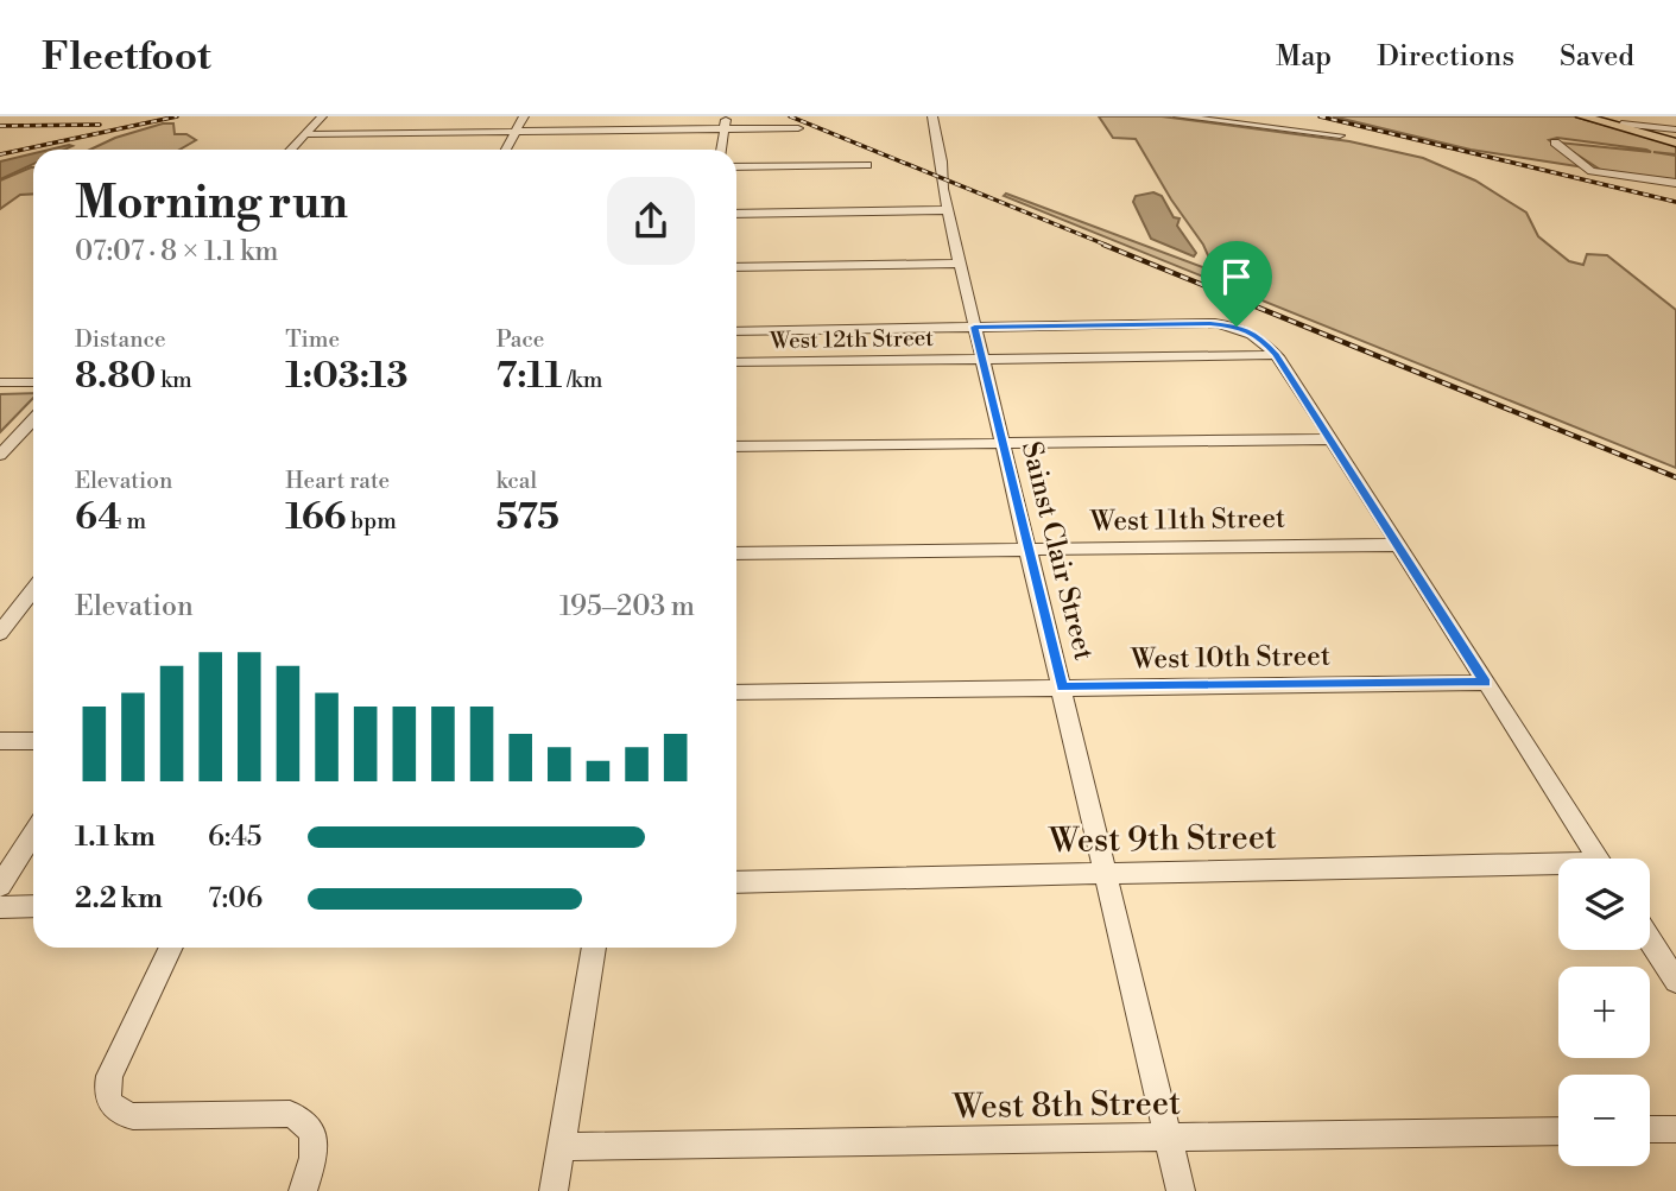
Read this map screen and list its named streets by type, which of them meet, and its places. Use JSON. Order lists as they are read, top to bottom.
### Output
{
  "streets": {
    "street": [
      "West 12th Street",
      "West 11th Street",
      "Sainst Clair Street",
      "West 10th Street",
      "West 9th Street",
      "West 8th Street"
    ]
  },
  "crossings": [
    ["West 12th Street", "Sainst Clair Street"],
    ["West 11th Street", "Sainst Clair Street"],
    ["Sainst Clair Street", "West 10th Street"],
    ["Sainst Clair Street", "West 9th Street"],
    ["Sainst Clair Street", "West 8th Street"]
  ],
  "page": {
    "header": "Fleetfoot",
    "nav": ["Map", "Directions", "Saved"],
    "heading": ["Morning run", "07:07 · 8 × 1.1 km"],
    "stats": [
      ["Distance", "8.80 km"],
      ["Time", "1:03:13"],
      ["Pace", "7:11 /km"],
      ["Elevation", "64 m"],
      ["Heart rate", "166 bpm"],
      ["kcal", "575"]
    ],
    "chart": ["Elevation", "195–203 m"],
    "list": [
      {
        "name": "1.1 km",
        "note": "6:45"
      },
      {
        "name": "2.2 km",
        "note": "7:06"
      }
    ],
    "map_buttons": ["+", "−"]
  }
}
